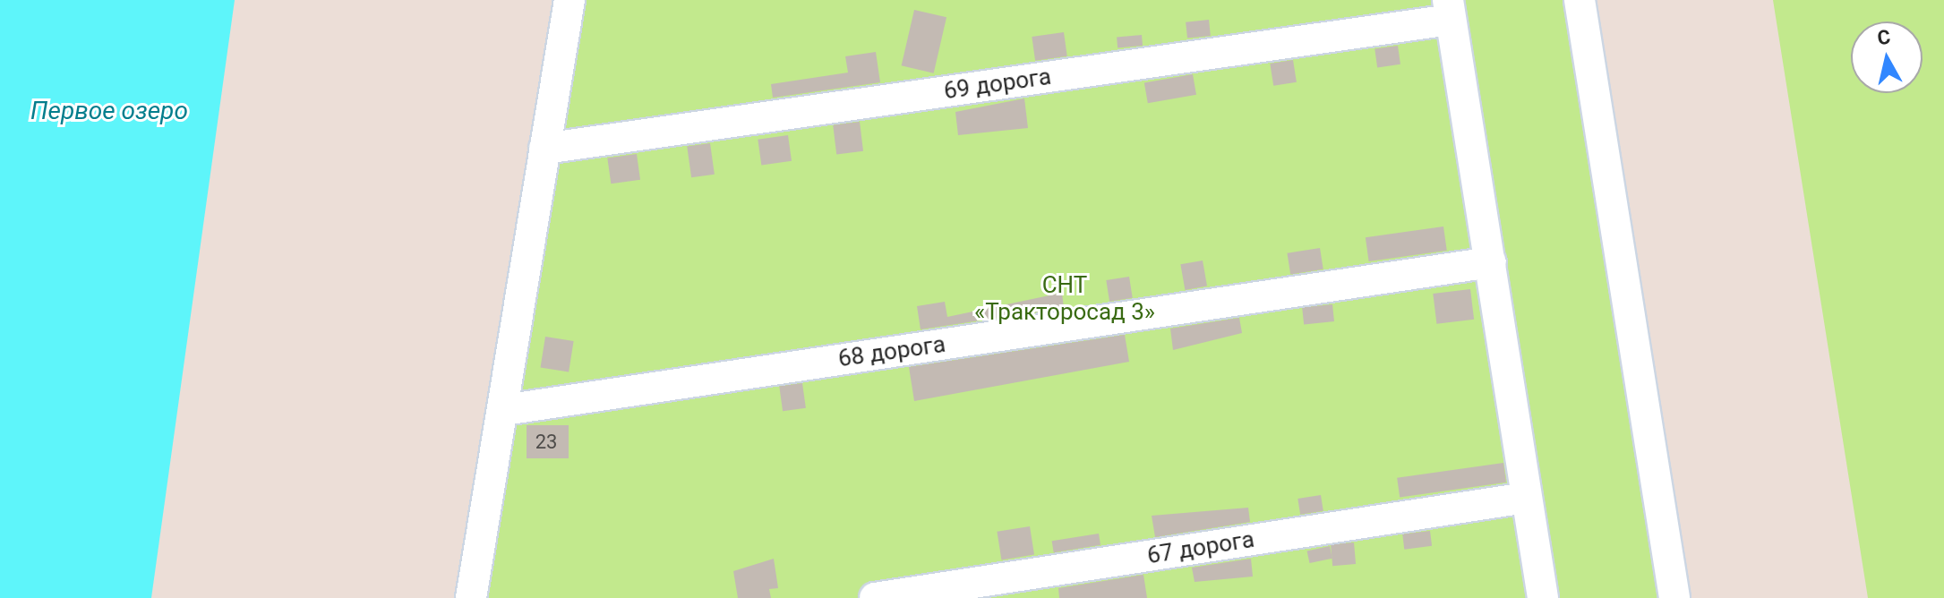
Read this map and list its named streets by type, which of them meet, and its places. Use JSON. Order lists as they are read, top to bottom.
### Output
{
  "streets": {
    "street": ["69 дорога", "68 дорога", "67 дорога"]
  },
  "water": ["Первое озеро"],
  "parks": ["СНТ «Тракторосад 3»"],
  "house_numbers": ["23"],
  "north": "top"
}
